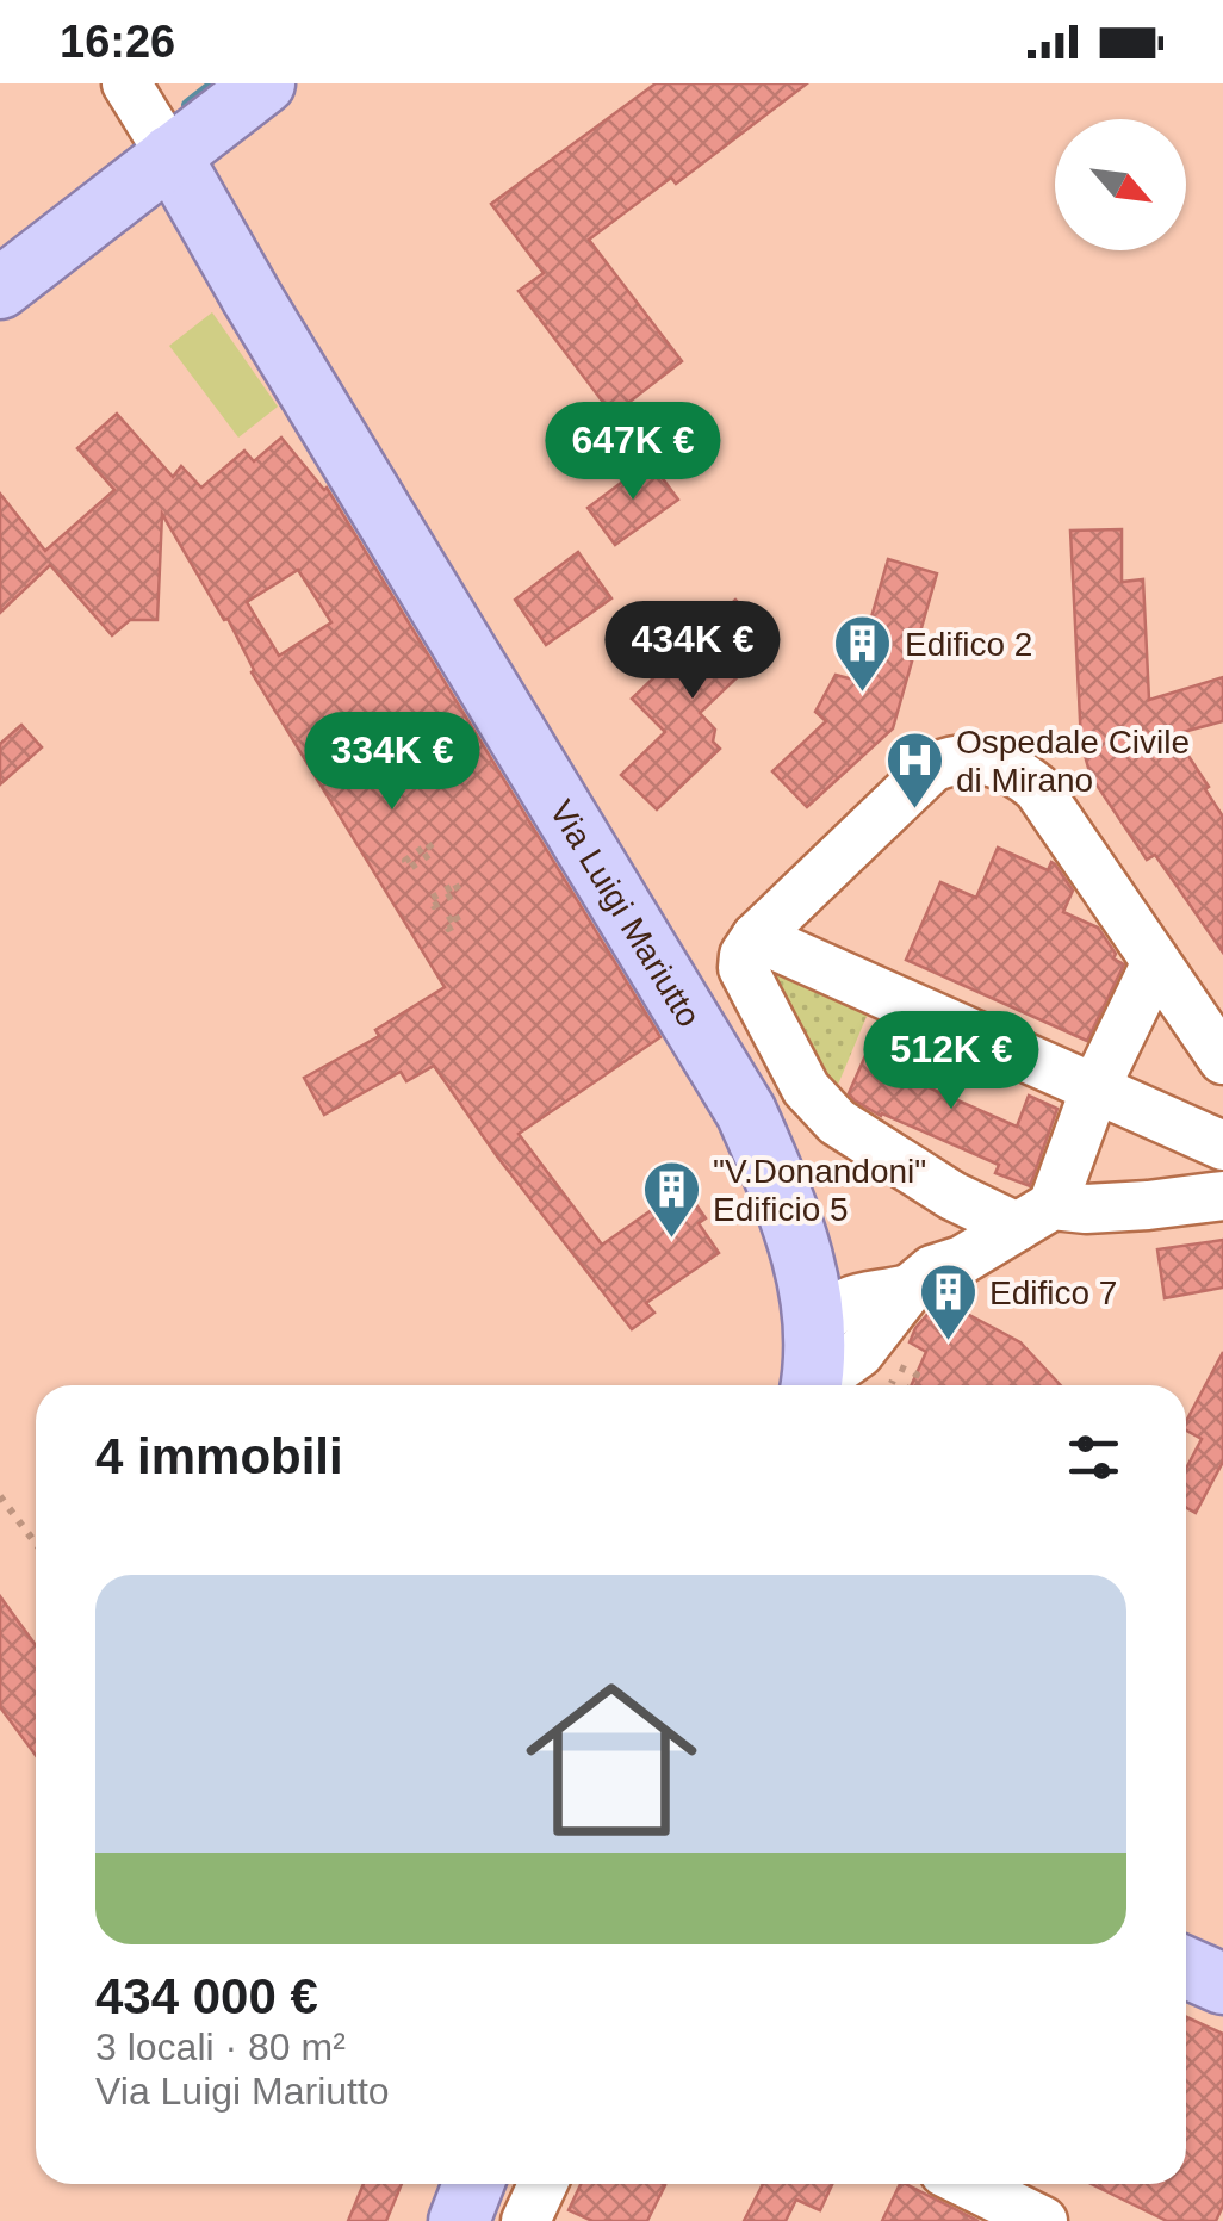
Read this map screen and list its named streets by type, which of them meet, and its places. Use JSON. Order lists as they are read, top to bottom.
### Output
{
  "streets": {
    "main road": ["Via Luigi Mariutto"]
  },
  "places": {
    "building": ["Edifico 2", "\"V.Donandoni\" Edificio 5", "Edifico 7"],
    "hospital": ["Ospedale Civile di Mirano"]
  },
  "north": "bottom right",
  "page": {
    "status": "16:26",
    "price": [
      "647K €",
      "434K €",
      "334K €",
      "512K €"
    ],
    "heading": "4 immobili",
    "list": [
      {
        "name": "434 000 €",
        "note": "3 locali · 80 m² · Via Luigi Mariutto"
      }
    ]
  }
}
